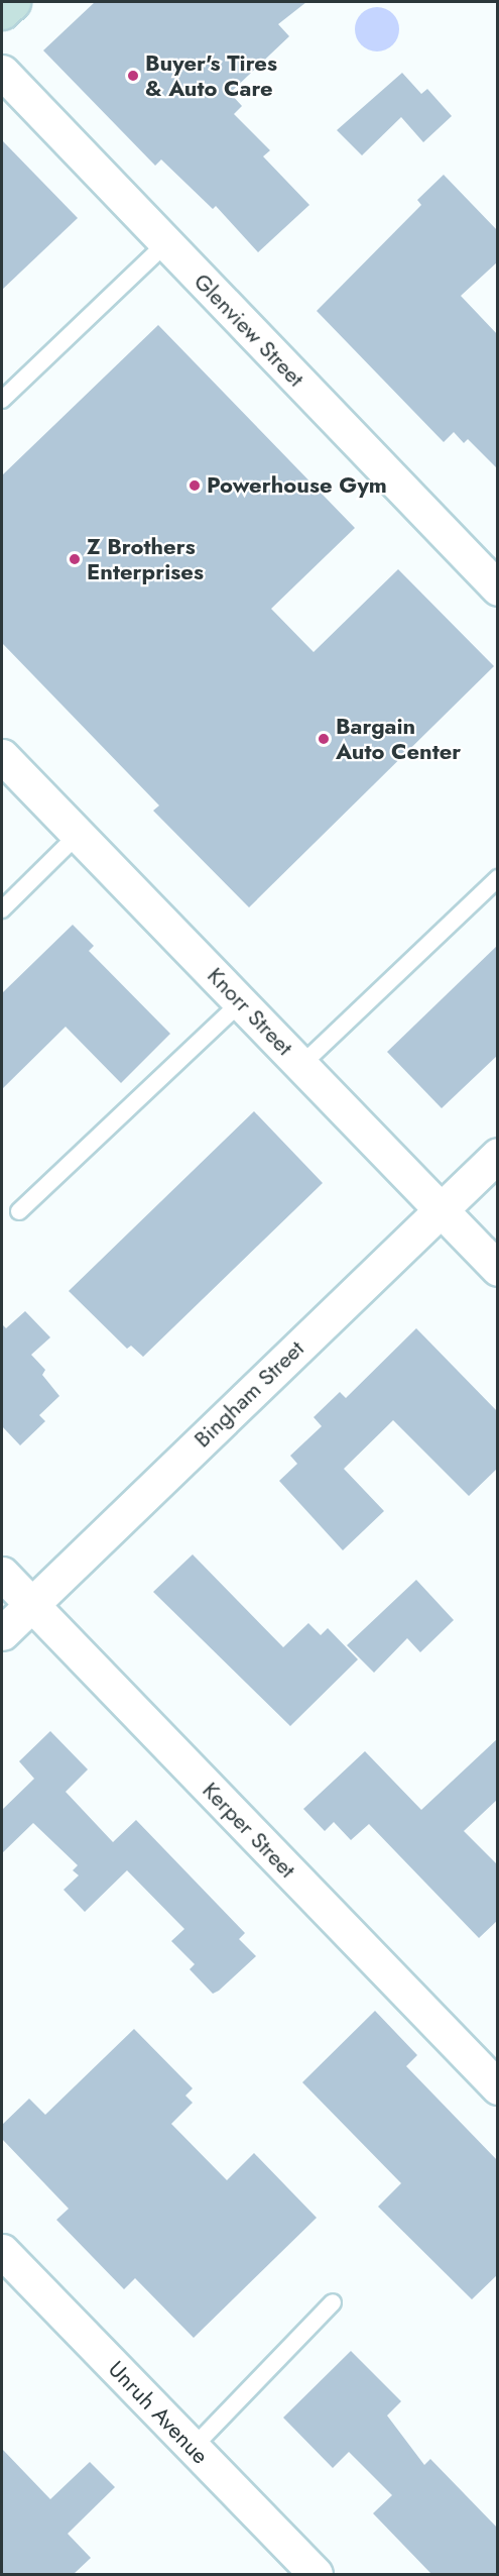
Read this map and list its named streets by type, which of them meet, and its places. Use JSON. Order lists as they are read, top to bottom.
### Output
{
  "streets": {
    "street": [
      "Glenview Street",
      "Knorr Street",
      "Bingham Street",
      "Kerper Street",
      "Unruh Avenue"
    ]
  },
  "crossings": [
    ["Knorr Street", "Bingham Street"],
    ["Bingham Street", "Kerper Street"]
  ],
  "places": [
    "Buyer's Tires & Auto Care",
    "Powerhouse Gym",
    "Z Brothers Enterprises",
    "Bargain Auto Center"
  ]
}
